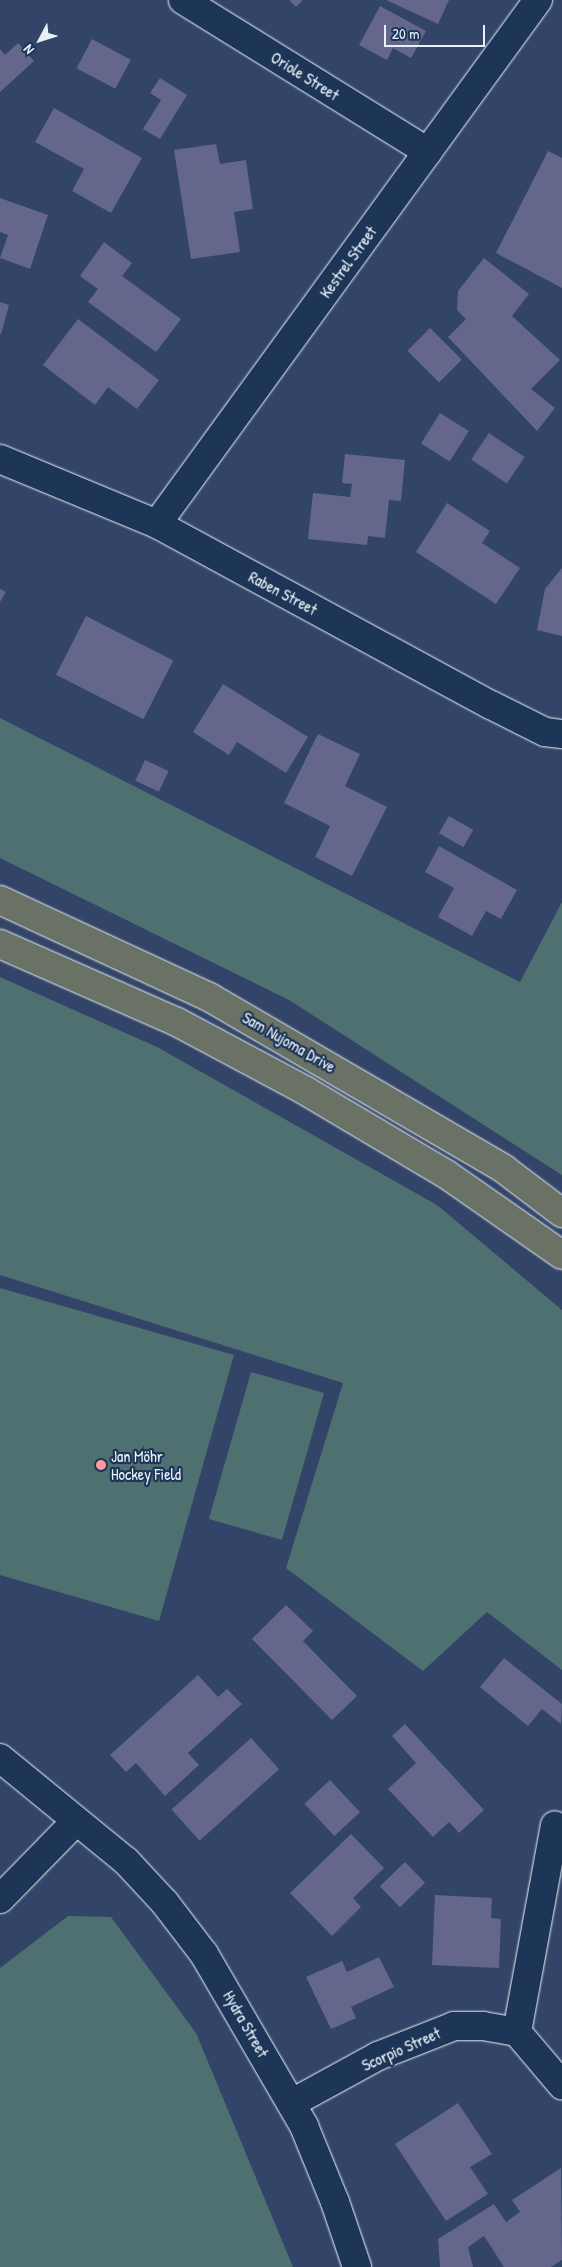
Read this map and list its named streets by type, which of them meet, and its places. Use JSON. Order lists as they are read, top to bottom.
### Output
{
  "streets": {
    "highway": ["Sam Nujoma Drive"],
    "street": [
      "Oriole Street",
      "Kestrel Street",
      "Raben Street",
      "Hydra Street",
      "Scorpio Street"
    ]
  },
  "crossings": [
    ["Oriole Street", "Kestrel Street"],
    ["Kestrel Street", "Raben Street"],
    ["Hydra Street", "Scorpio Street"]
  ],
  "places": ["Jan Möhr Hockey Field"],
  "scale_bar": "20 m",
  "north": "bottom left"
}
